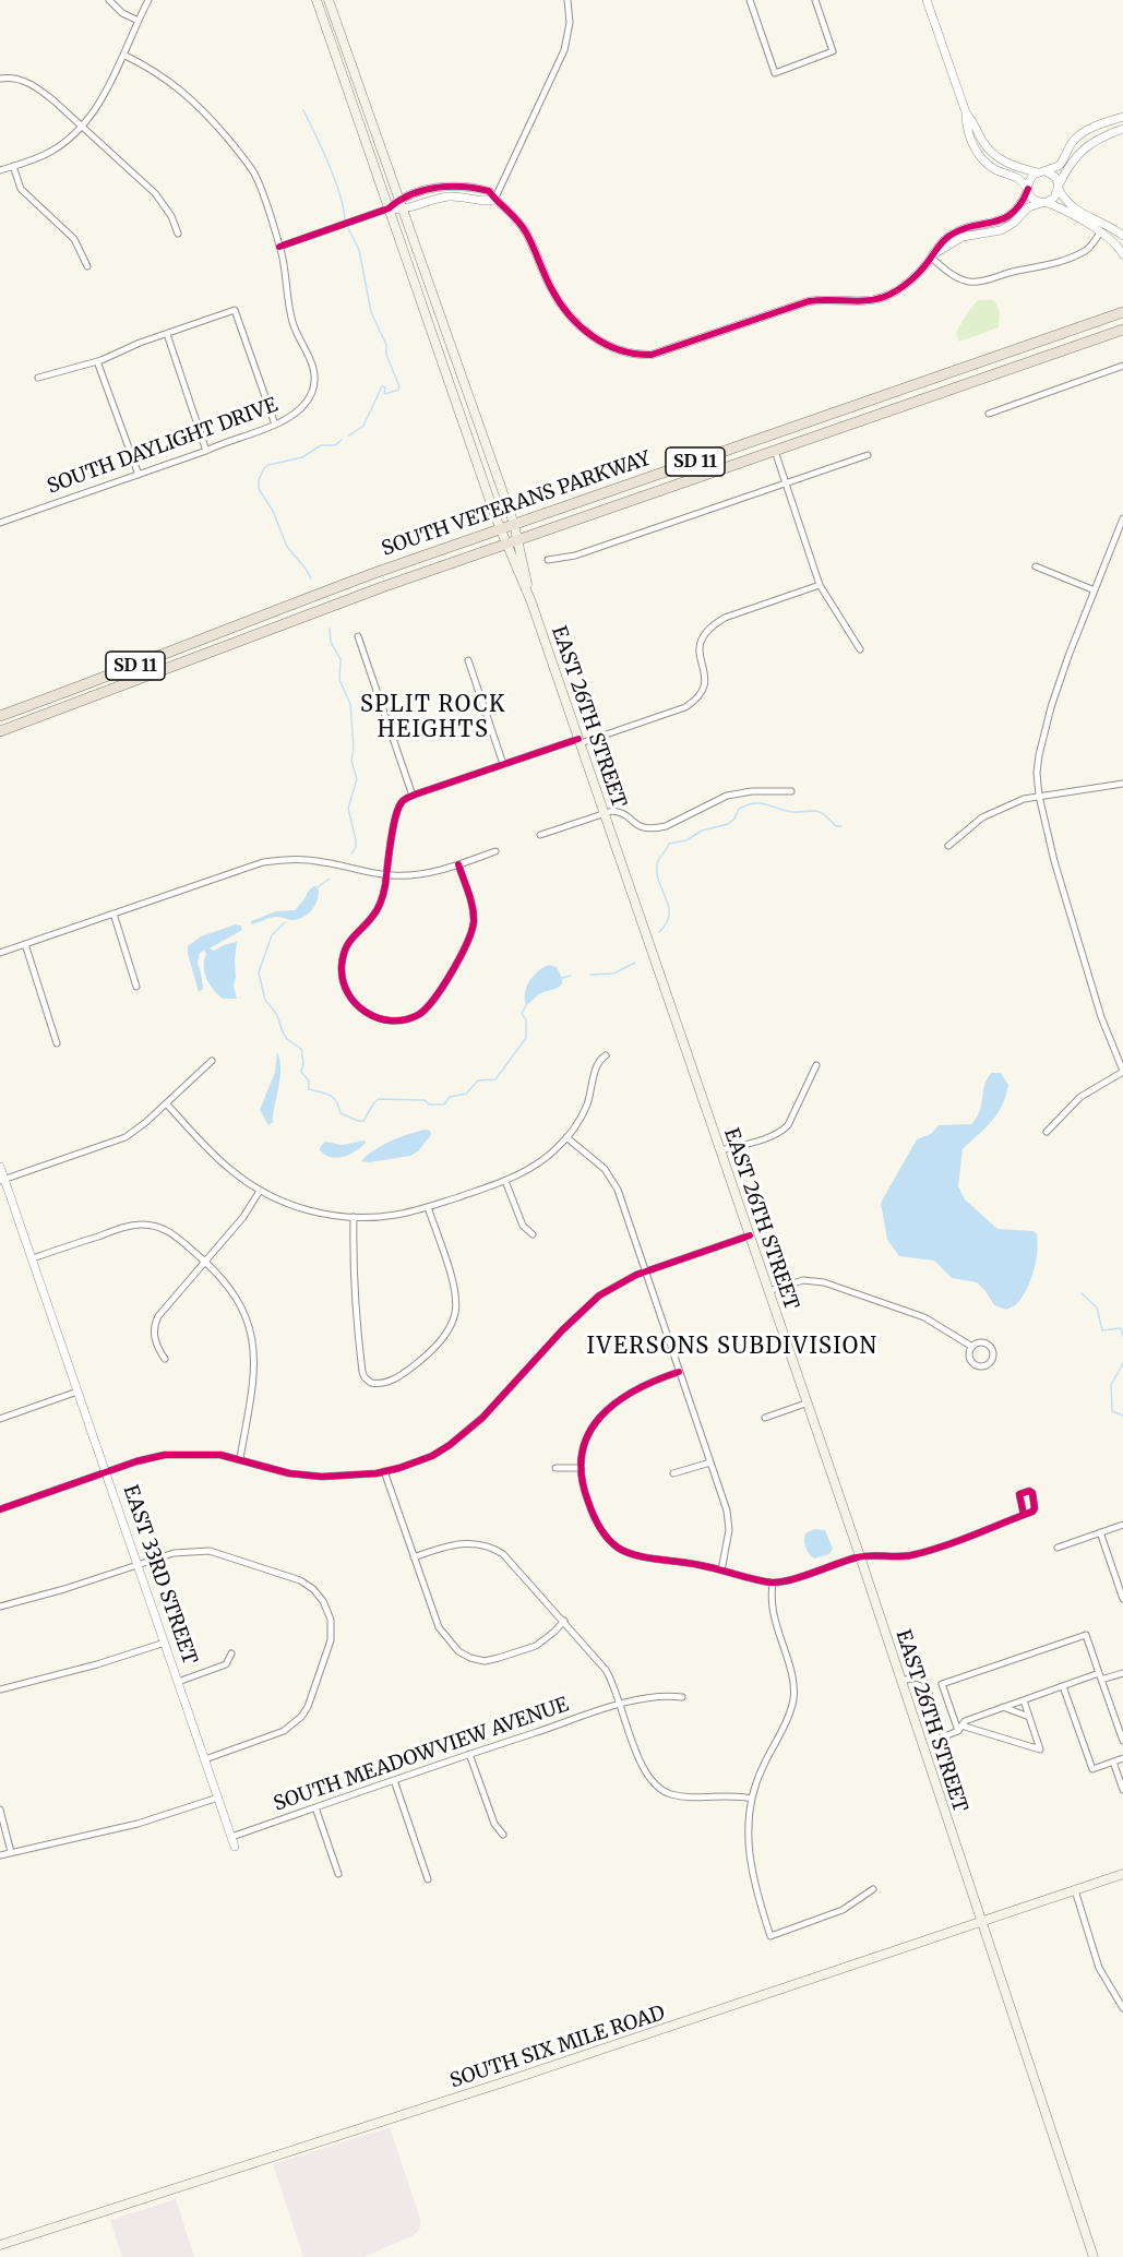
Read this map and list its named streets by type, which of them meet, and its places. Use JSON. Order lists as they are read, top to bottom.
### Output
{
  "streets": {
    "highway": ["SD 11", "SOUTH VETERANS PARKWAY"],
    "main road": ["EAST 26TH STREET", "SOUTH SIX MILE ROAD"],
    "street": ["SOUTH DAYLIGHT DRIVE", "EAST 33RD STREET", "SOUTH MEADOWVIEW AVENUE"]
  },
  "crossings": [
    ["SOUTH VETERANS PARKWAY", "EAST 26TH STREET"],
    ["EAST 26TH STREET", "SOUTH SIX MILE ROAD"],
    ["EAST 33RD STREET", "SOUTH MEADOWVIEW AVENUE"]
  ],
  "districts": ["SPLIT ROCK HEIGHTS", "IVERSONS SUBDIVISION"]
}
